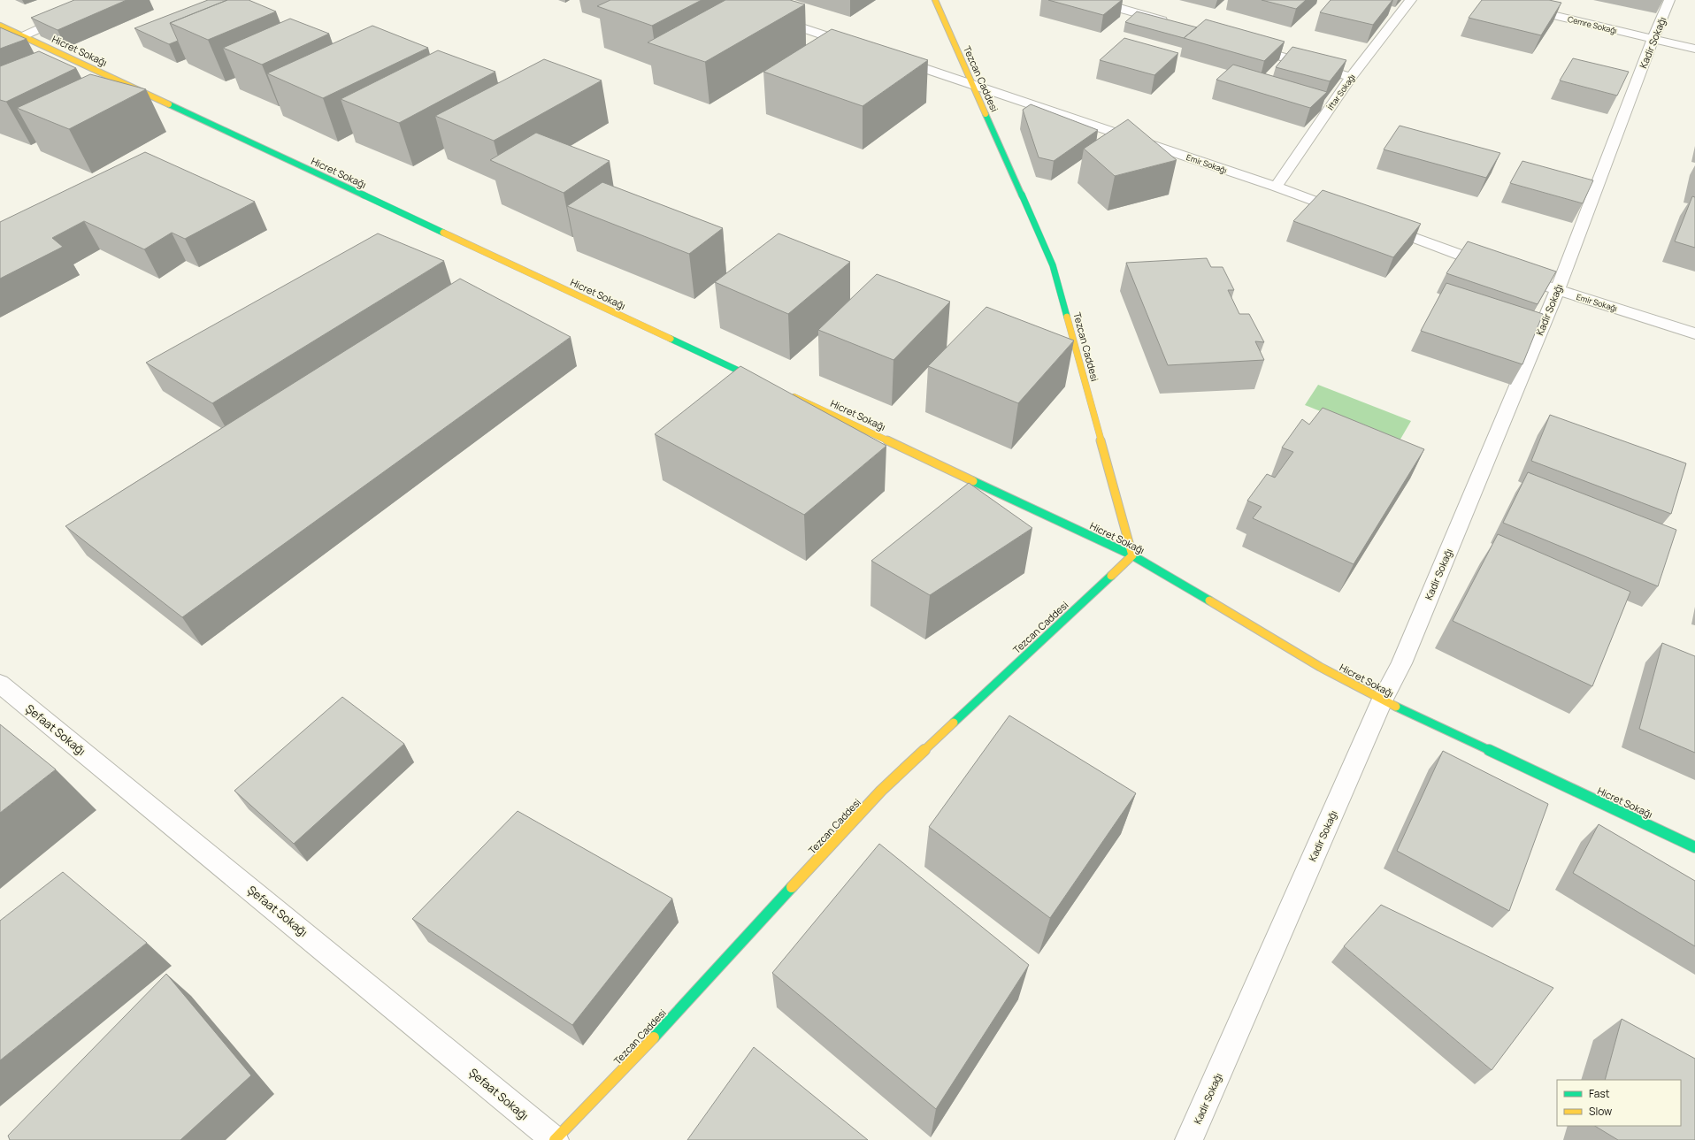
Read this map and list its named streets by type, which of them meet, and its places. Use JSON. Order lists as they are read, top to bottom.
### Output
{
  "streets": {
    "street": [
      "Cemre Sokağı",
      "Kadir Sokağı",
      "Hicret Sokağı",
      "Tezcan Caddesi",
      "İftar Sokağı",
      "Emir Sokağı",
      "Şefaat Sokağı"
    ]
  },
  "crossings": [
    ["Cemre Sokağı", "Kadir Sokağı"],
    ["Kadir Sokağı", "Hicret Sokağı"],
    ["Kadir Sokağı", "Emir Sokağı"],
    ["Hicret Sokağı", "Tezcan Caddesi"],
    ["Tezcan Caddesi", "Emir Sokağı"],
    ["Tezcan Caddesi", "Şefaat Sokağı"],
    ["İftar Sokağı", "Emir Sokağı"]
  ],
  "legend": ["Fast", "Slow"]
}
